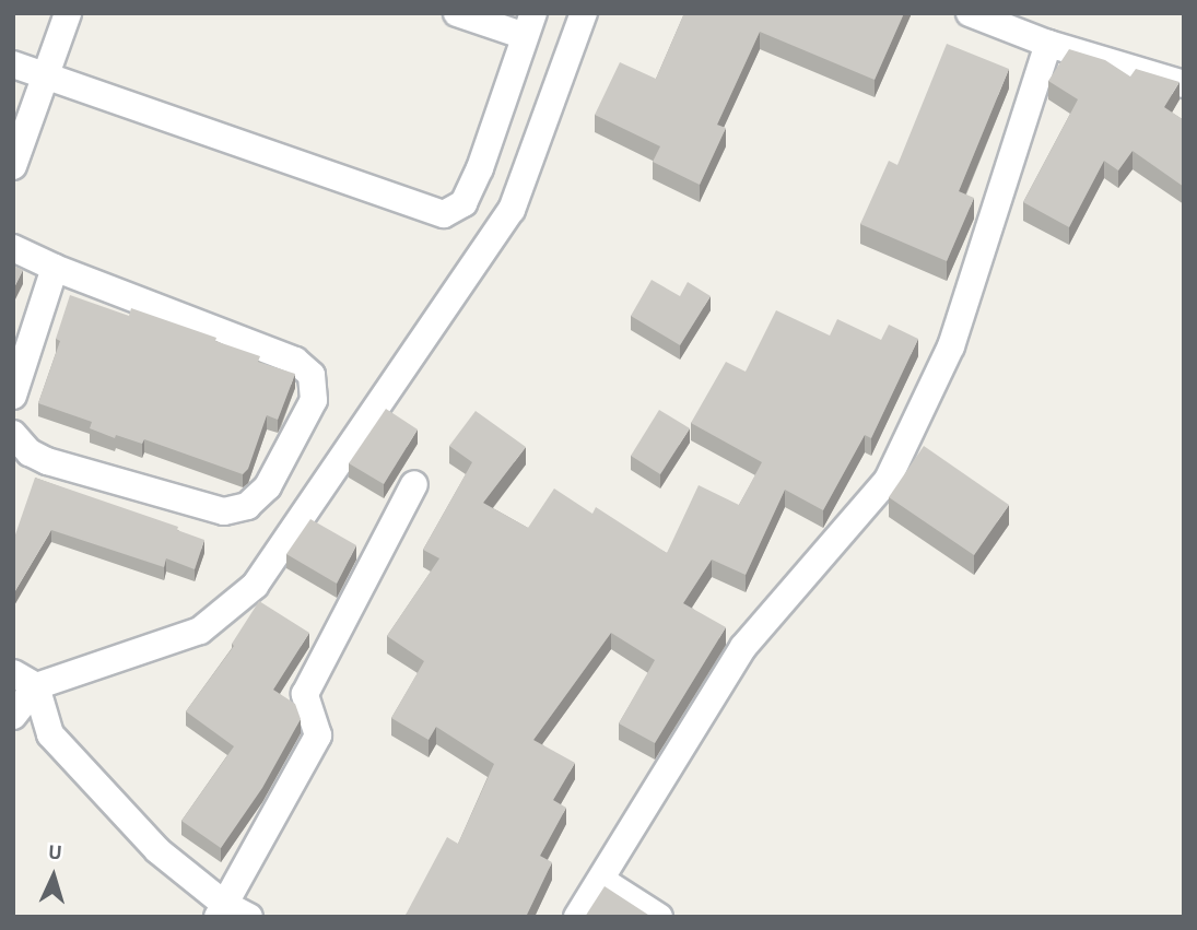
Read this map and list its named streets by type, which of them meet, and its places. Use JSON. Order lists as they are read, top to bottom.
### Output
{
  "north": "top"
}
